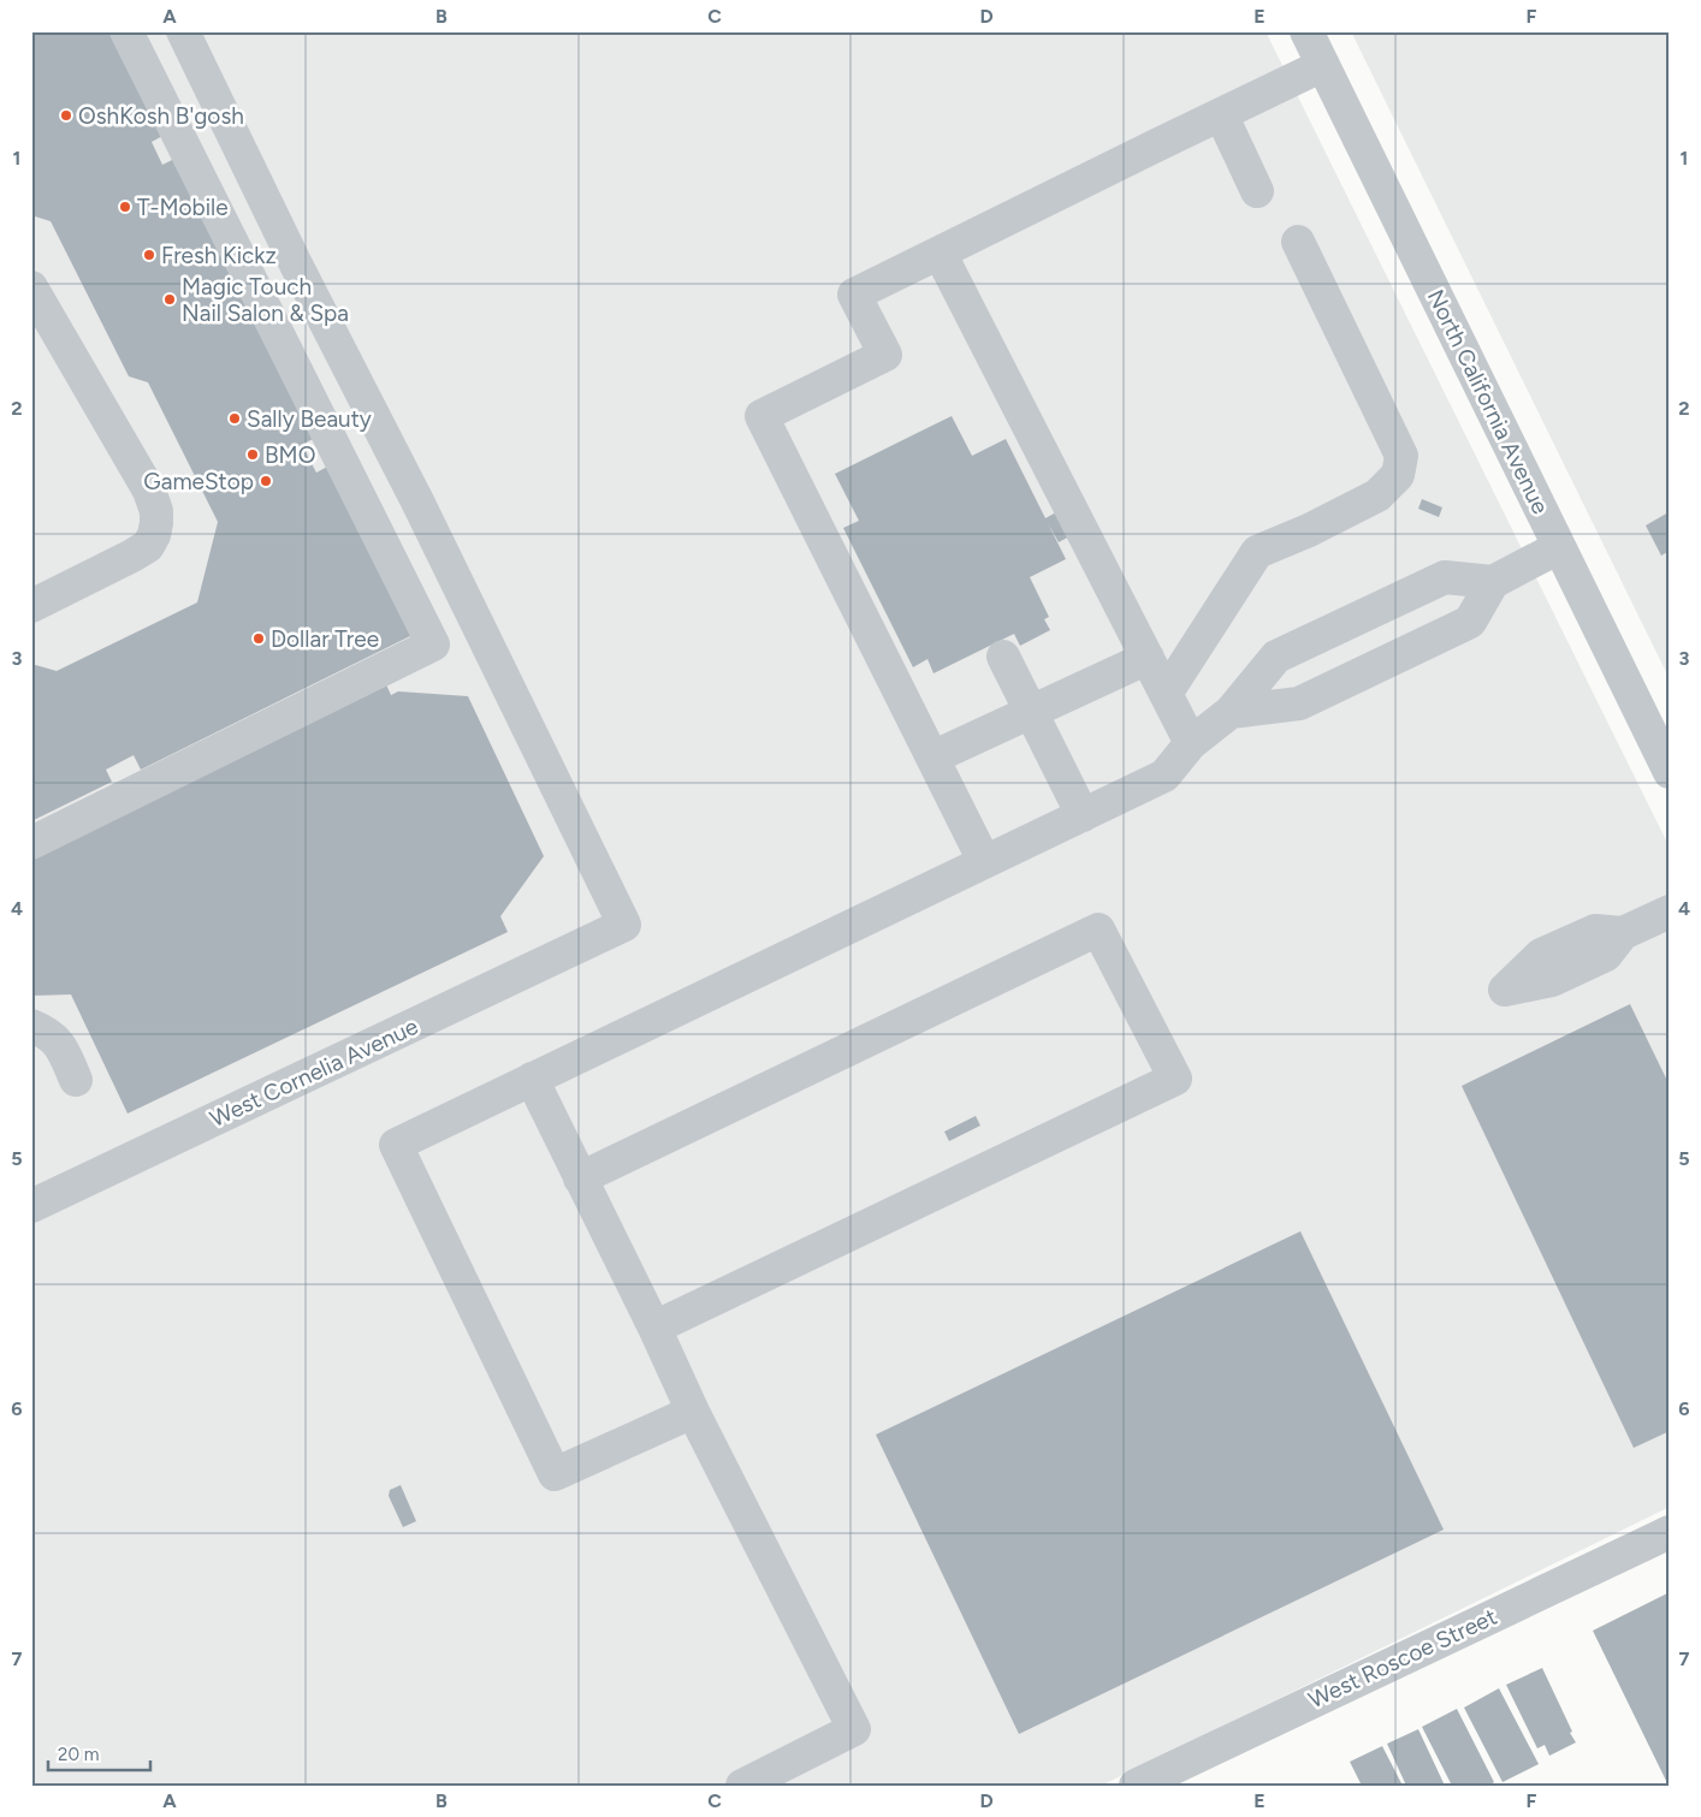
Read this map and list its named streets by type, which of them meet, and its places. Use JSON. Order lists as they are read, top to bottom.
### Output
{
  "streets": {
    "street": ["North California Avenue", "West Cornelia Avenue", "West Roscoe Street"]
  },
  "places": [
    "OshKosh B'gosh",
    "T-Mobile",
    "Fresh Kickz",
    "Magic Touch Nail Salon & Spa",
    "Sally Beauty",
    "BMO",
    "GameStop",
    "Dollar Tree"
  ],
  "scale_bar": "20 m",
  "grid": {
    "columns": [
      "A",
      "B",
      "C",
      "D",
      "E",
      "F"
    ],
    "rows": [
      "1",
      "2",
      "3",
      "4",
      "5",
      "6",
      "7"
    ]
  }
}
